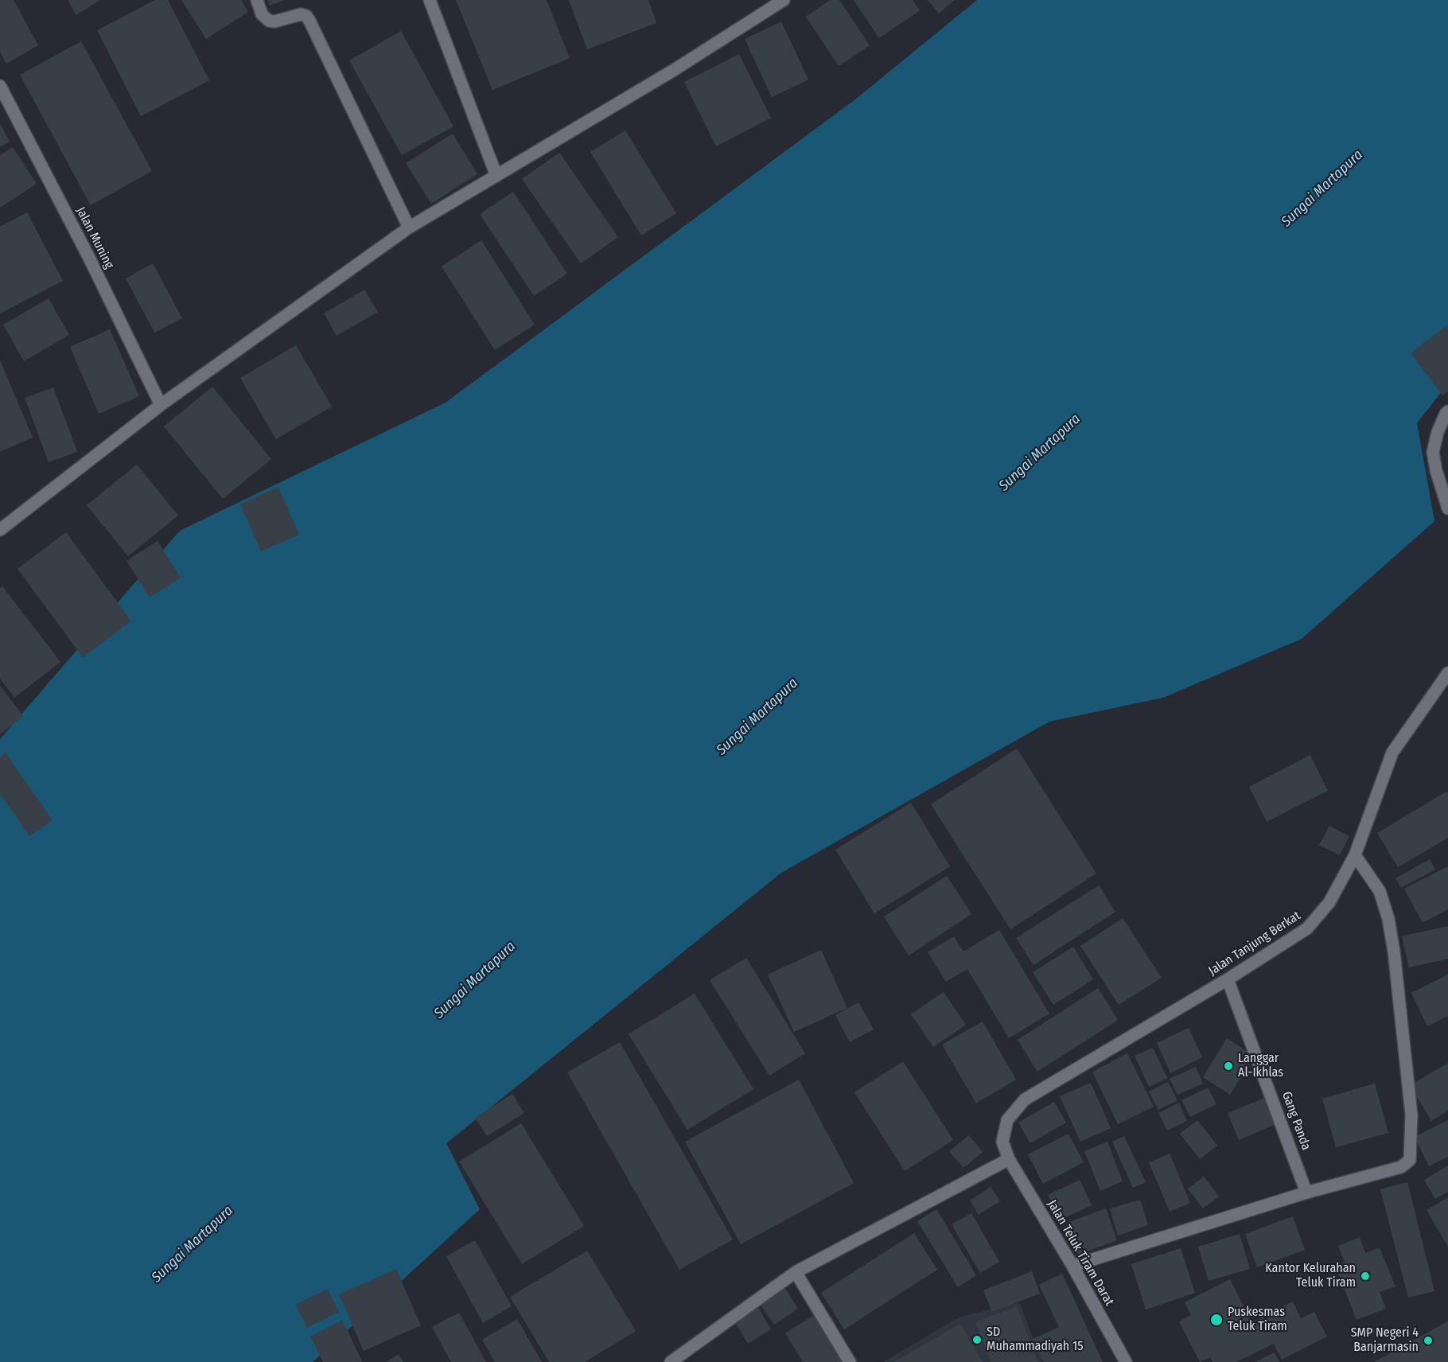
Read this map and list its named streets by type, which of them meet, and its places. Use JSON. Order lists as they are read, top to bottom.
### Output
{
  "streets": {
    "street": [
      "Jalan Muning",
      "Jalan Tanjung Berkat",
      "Gang Panda",
      "Jalan Teluk Tiram Darat"
    ]
  },
  "crossings": [
    ["Jalan Tanjung Berkat", "Gang Panda"],
    ["Jalan Tanjung Berkat", "Jalan Teluk Tiram Darat"]
  ],
  "water": ["Sungai Martapura"],
  "places": [
    "Langgar Al-Ikhlas",
    "Kantor Kelurahan Teluk Tiram",
    "Puskesmas Teluk Tiram",
    "SD Muhammadiyah 15",
    "SMP Negeri 4 Banjarmasin"
  ]
}
